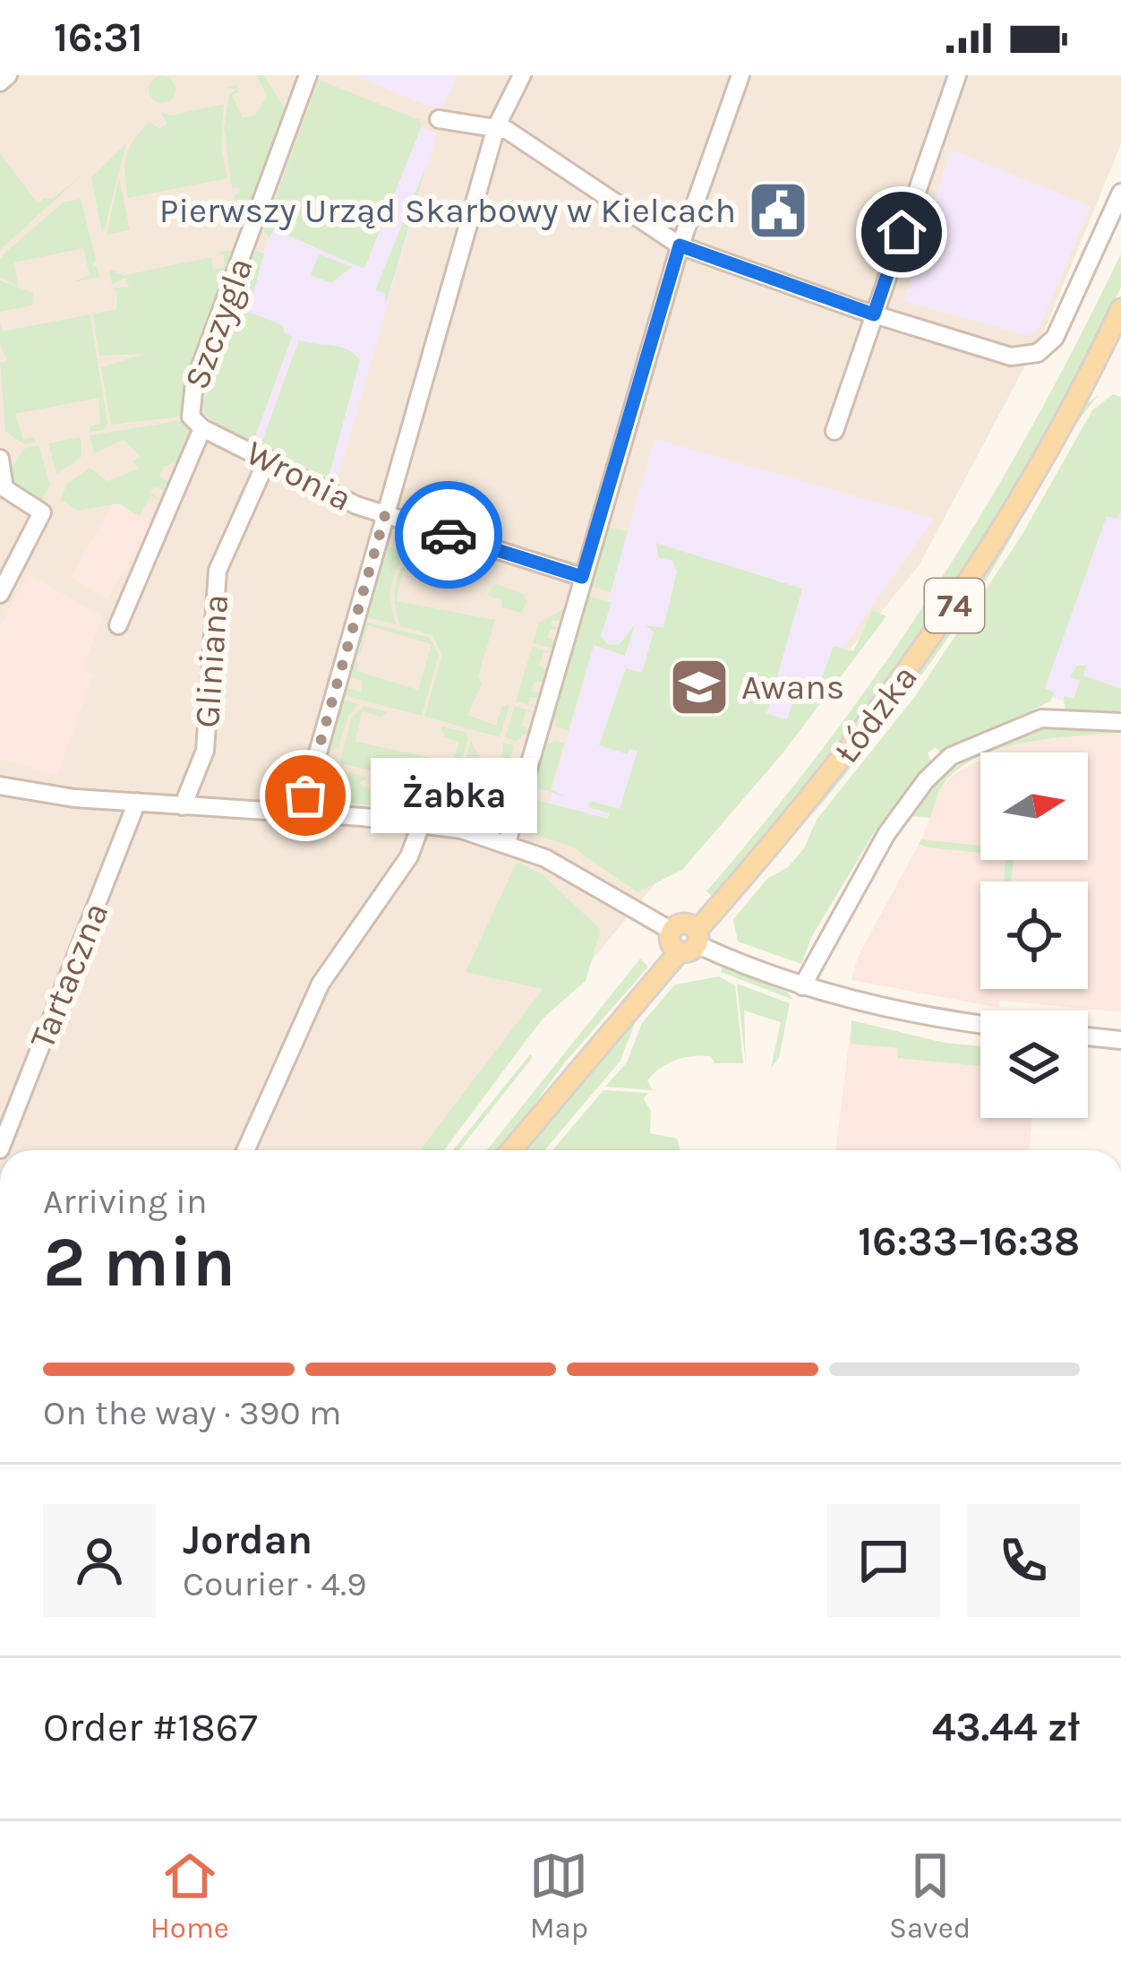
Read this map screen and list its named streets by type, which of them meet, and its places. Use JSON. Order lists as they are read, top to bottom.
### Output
{
  "streets": {
    "main road": ["74", "Łódzka"],
    "street": [
      "Szczygla",
      "Wronia",
      "Gliniana",
      "Tartaczna"
    ]
  },
  "crossings": [
    ["Szczygla", "Wronia"],
    ["Wronia", "Gliniana"]
  ],
  "places": {
    "public building": ["Pierwszy Urząd Skarbowy w Kielcach"],
    "school or university": ["Awans"],
    "other": ["Żabka"]
  },
  "north": "right",
  "page": {
    "status": "16:31",
    "bubble": "Żabka",
    "heading": ["2 min", "Arriving in", "16:33–16:38"],
    "panel": [
      "Jordan",
      "Courier · 4.9",
      "Order #1867",
      "43.44 zł"
    ],
    "bar": "On the way · 390 m",
    "tabs": ["Home", "Map", "Saved"]
  }
}
